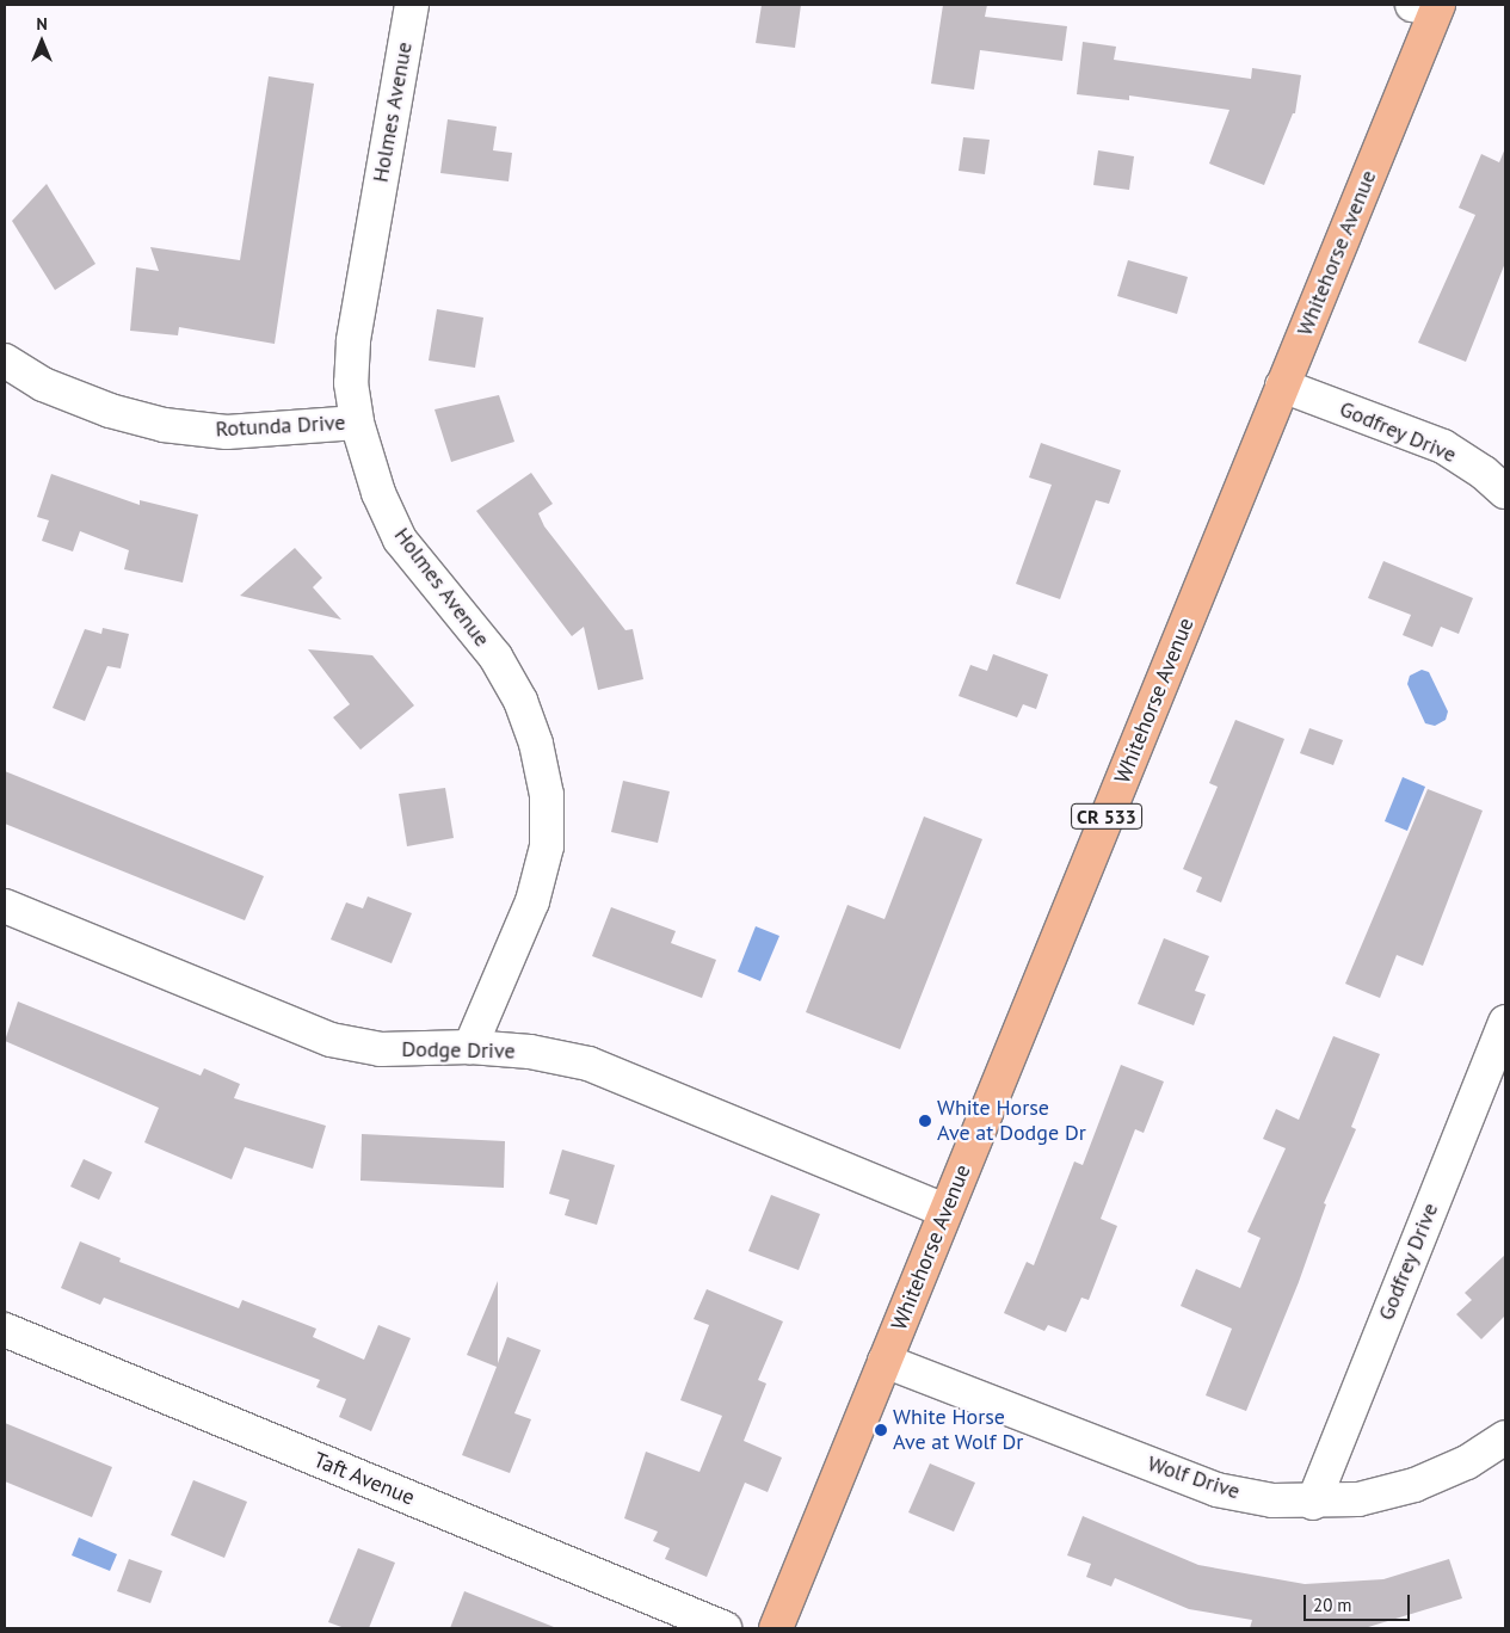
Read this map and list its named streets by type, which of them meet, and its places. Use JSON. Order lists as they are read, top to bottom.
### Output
{
  "streets": {
    "main road": ["Whitehorse Avenue", "CR 533"],
    "street": [
      "Holmes Avenue",
      "Rotunda Drive",
      "Godfrey Drive",
      "Dodge Drive",
      "Wolf Drive",
      "Taft Avenue"
    ]
  },
  "crossings": [
    ["Holmes Avenue", "Rotunda Drive"],
    ["Holmes Avenue", "Dodge Drive"],
    ["Whitehorse Avenue", "Godfrey Drive"],
    ["Whitehorse Avenue", "Dodge Drive"],
    ["Whitehorse Avenue", "Wolf Drive"],
    ["Godfrey Drive", "Wolf Drive"]
  ],
  "places": ["White Horse Ave at Dodge Dr", "White Horse Ave at Wolf Dr"],
  "scale_bar": "20 m",
  "north": "top"
}
